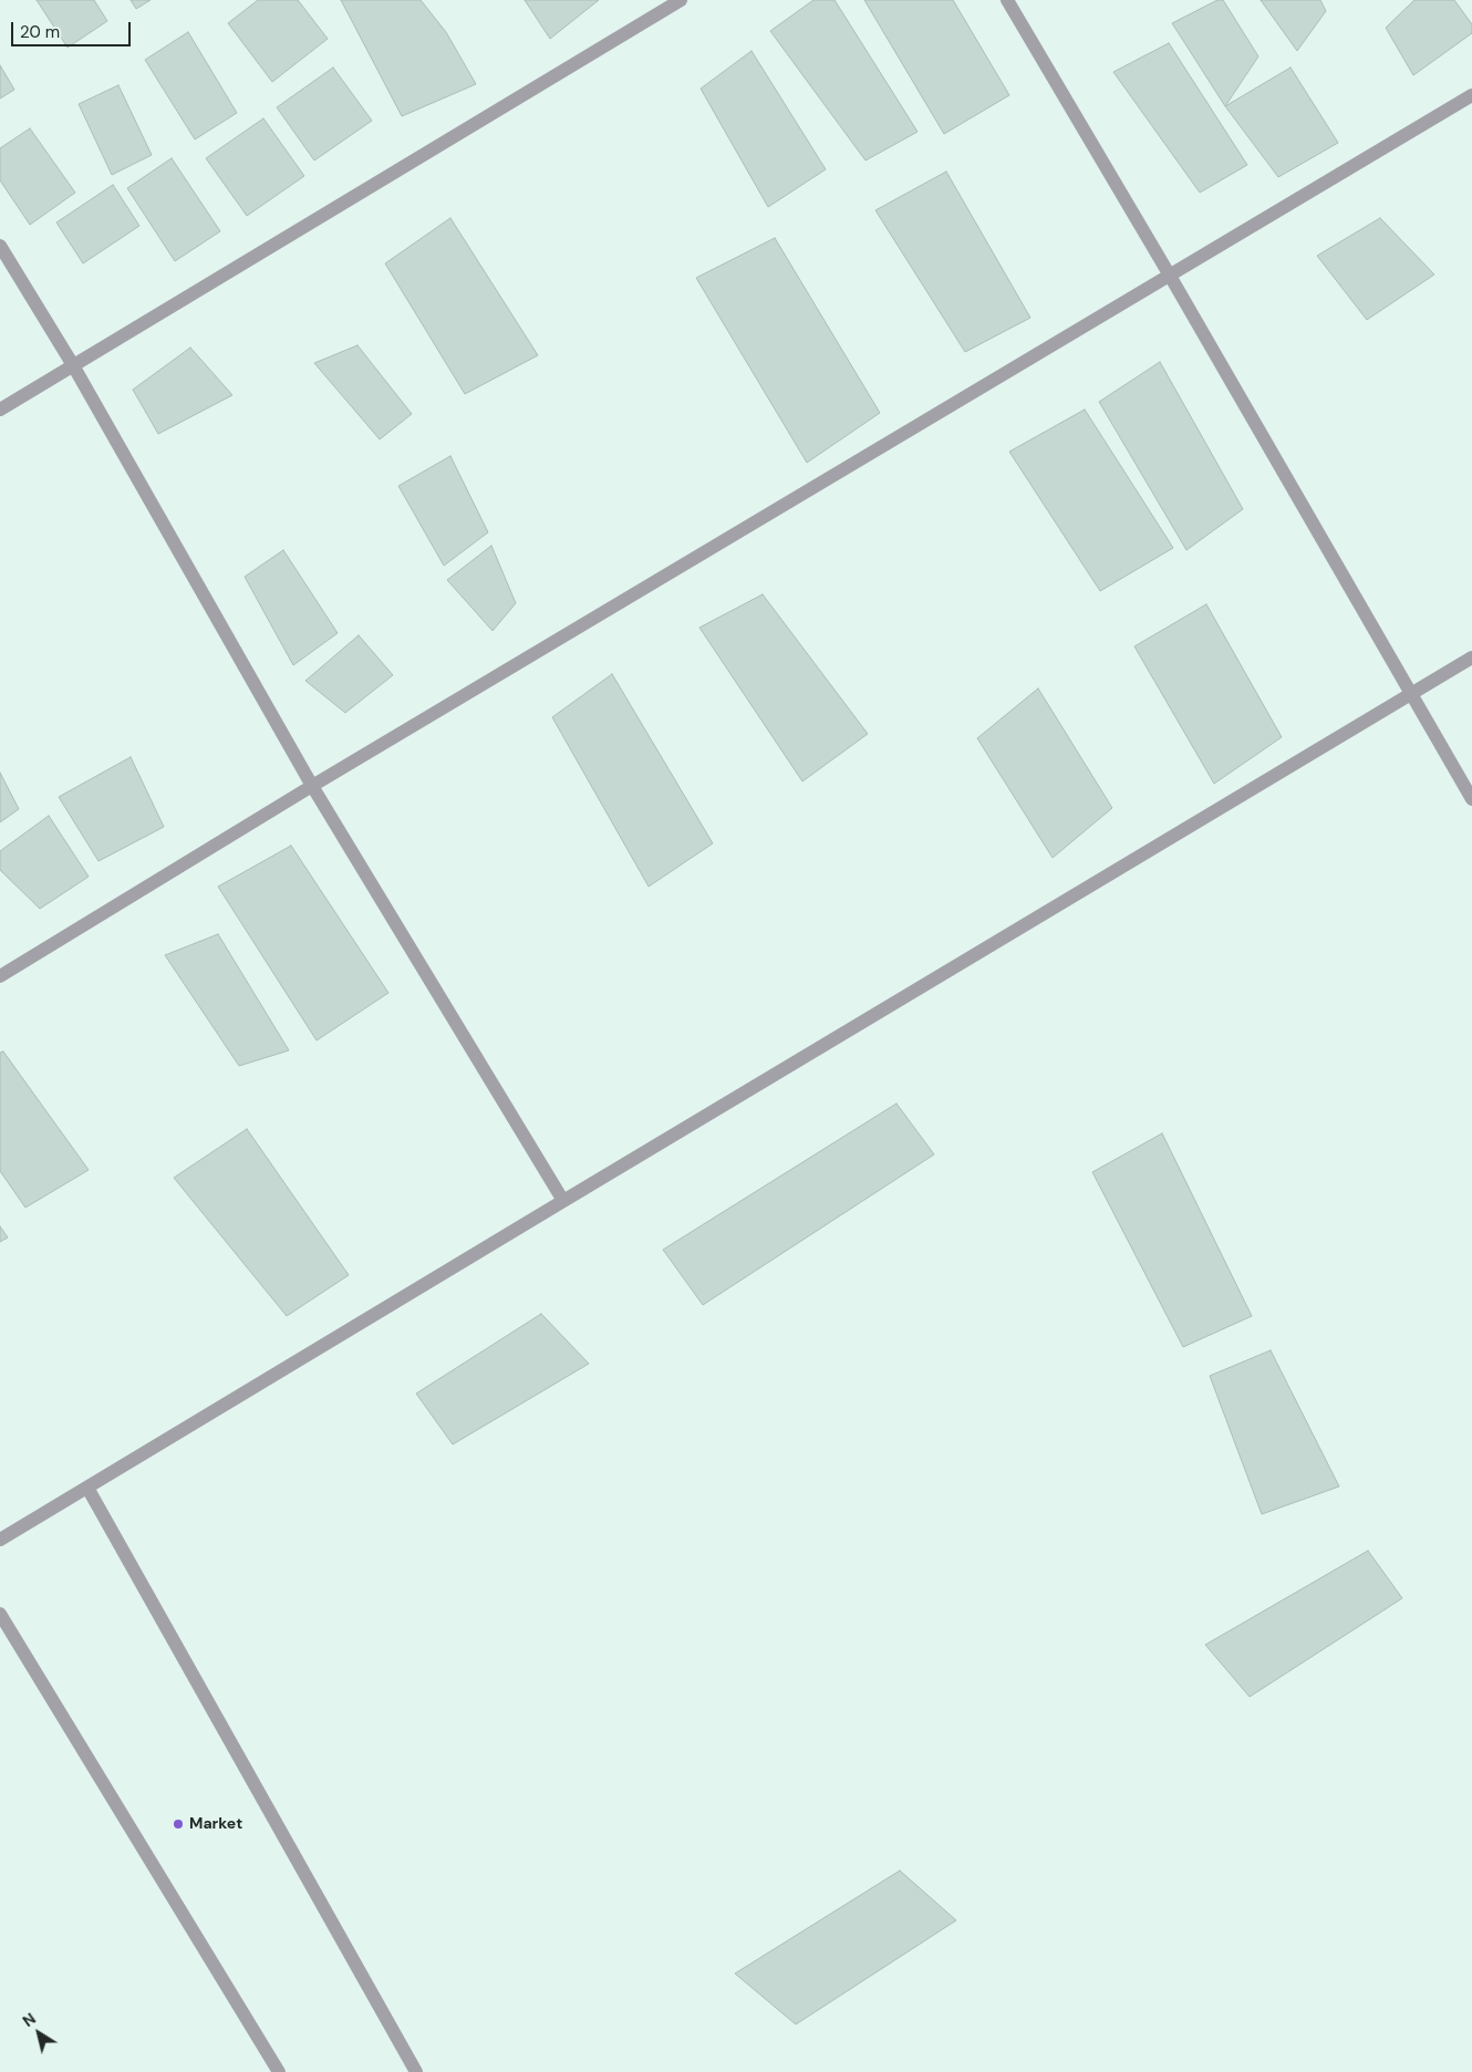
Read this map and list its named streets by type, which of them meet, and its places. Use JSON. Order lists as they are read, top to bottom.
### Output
{
  "places": ["Market"],
  "scale_bar": "20 m",
  "north": "top left"
}
